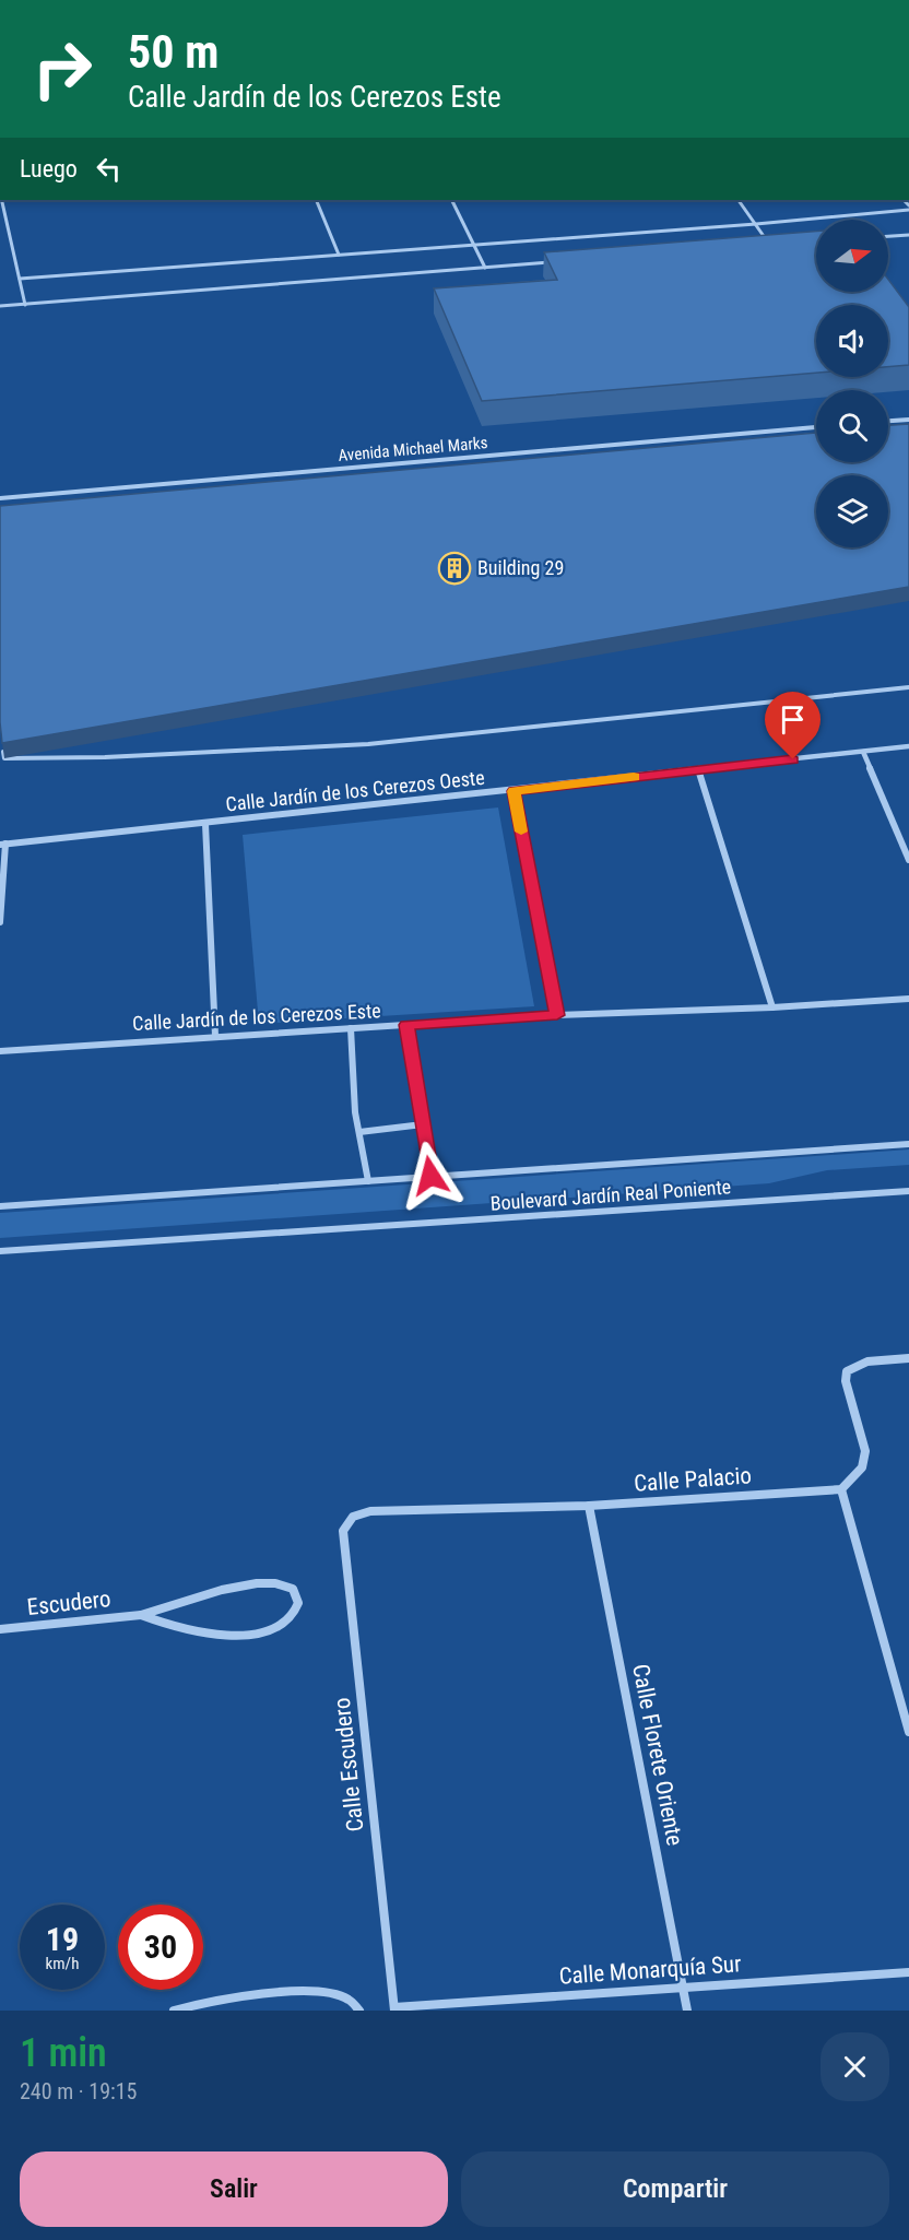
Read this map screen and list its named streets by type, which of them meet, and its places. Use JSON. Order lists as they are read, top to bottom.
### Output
{
  "streets": {
    "street": [
      "Calle Jardín de los Cerezos Oeste",
      "Calle Jardín de los Cerezos Este",
      "Boulevard Jardín Real Poniente",
      "Calle Palacio",
      "Escudero",
      "Calle Florete Oriente",
      "Calle Escudero",
      "Calle Monarquía Sur"
    ],
    "lane": ["Avenida Michael Marks"]
  },
  "crossings": [
    ["Calle Palacio", "Calle Florete Oriente"],
    ["Calle Palacio", "Calle Escudero"],
    ["Calle Florete Oriente", "Calle Monarquía Sur"],
    ["Calle Escudero", "Calle Monarquía Sur"]
  ],
  "places": {
    "building": ["Building 29"]
  },
  "north": "right",
  "page": {
    "turn": ["50 m", "Calle Jardín de los Cerezos Este"],
    "then": "Luego",
    "speed": "19 km/h",
    "limit": "30",
    "heading": ["1 min", "240 m · 19:15"],
    "buttons": ["Salir", "Compartir"]
  }
}
